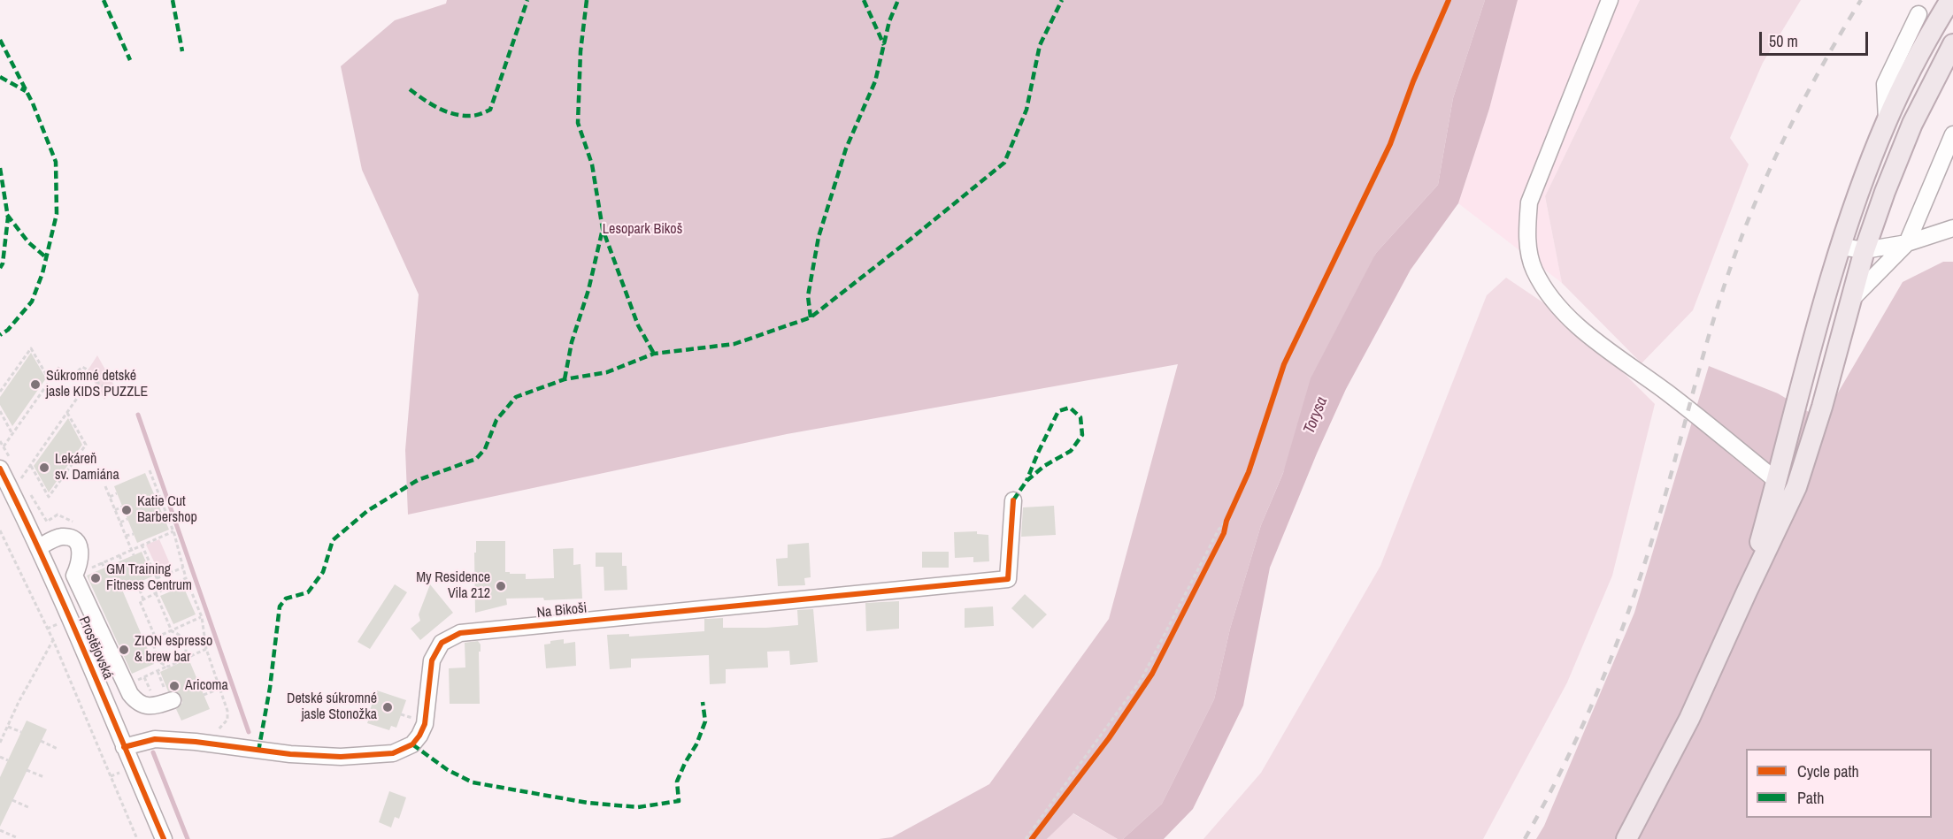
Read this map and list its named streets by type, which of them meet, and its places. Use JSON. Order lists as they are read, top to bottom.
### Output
{
  "streets": {
    "street": ["Na Bikoši", "Prostějovská"]
  },
  "crossings": [
    ["Na Bikoši", "Prostějovská"]
  ],
  "water": ["Torysa"],
  "parks": ["Lesopark Bikoš"],
  "places": [
    "Súkromné detské jasle KIDS PUZZLE",
    "Lekáreň sv. Damiána",
    "Katie Cut Barbershop",
    "GM Training Fitness Centrum",
    "My Residence Vila 212",
    "ZION espresso & brew bar",
    "Aricoma",
    "Detské súkromné jasle Stonožka"
  ],
  "legend": ["Cycle path", "Path"],
  "scale_bar": "50 m"
}
